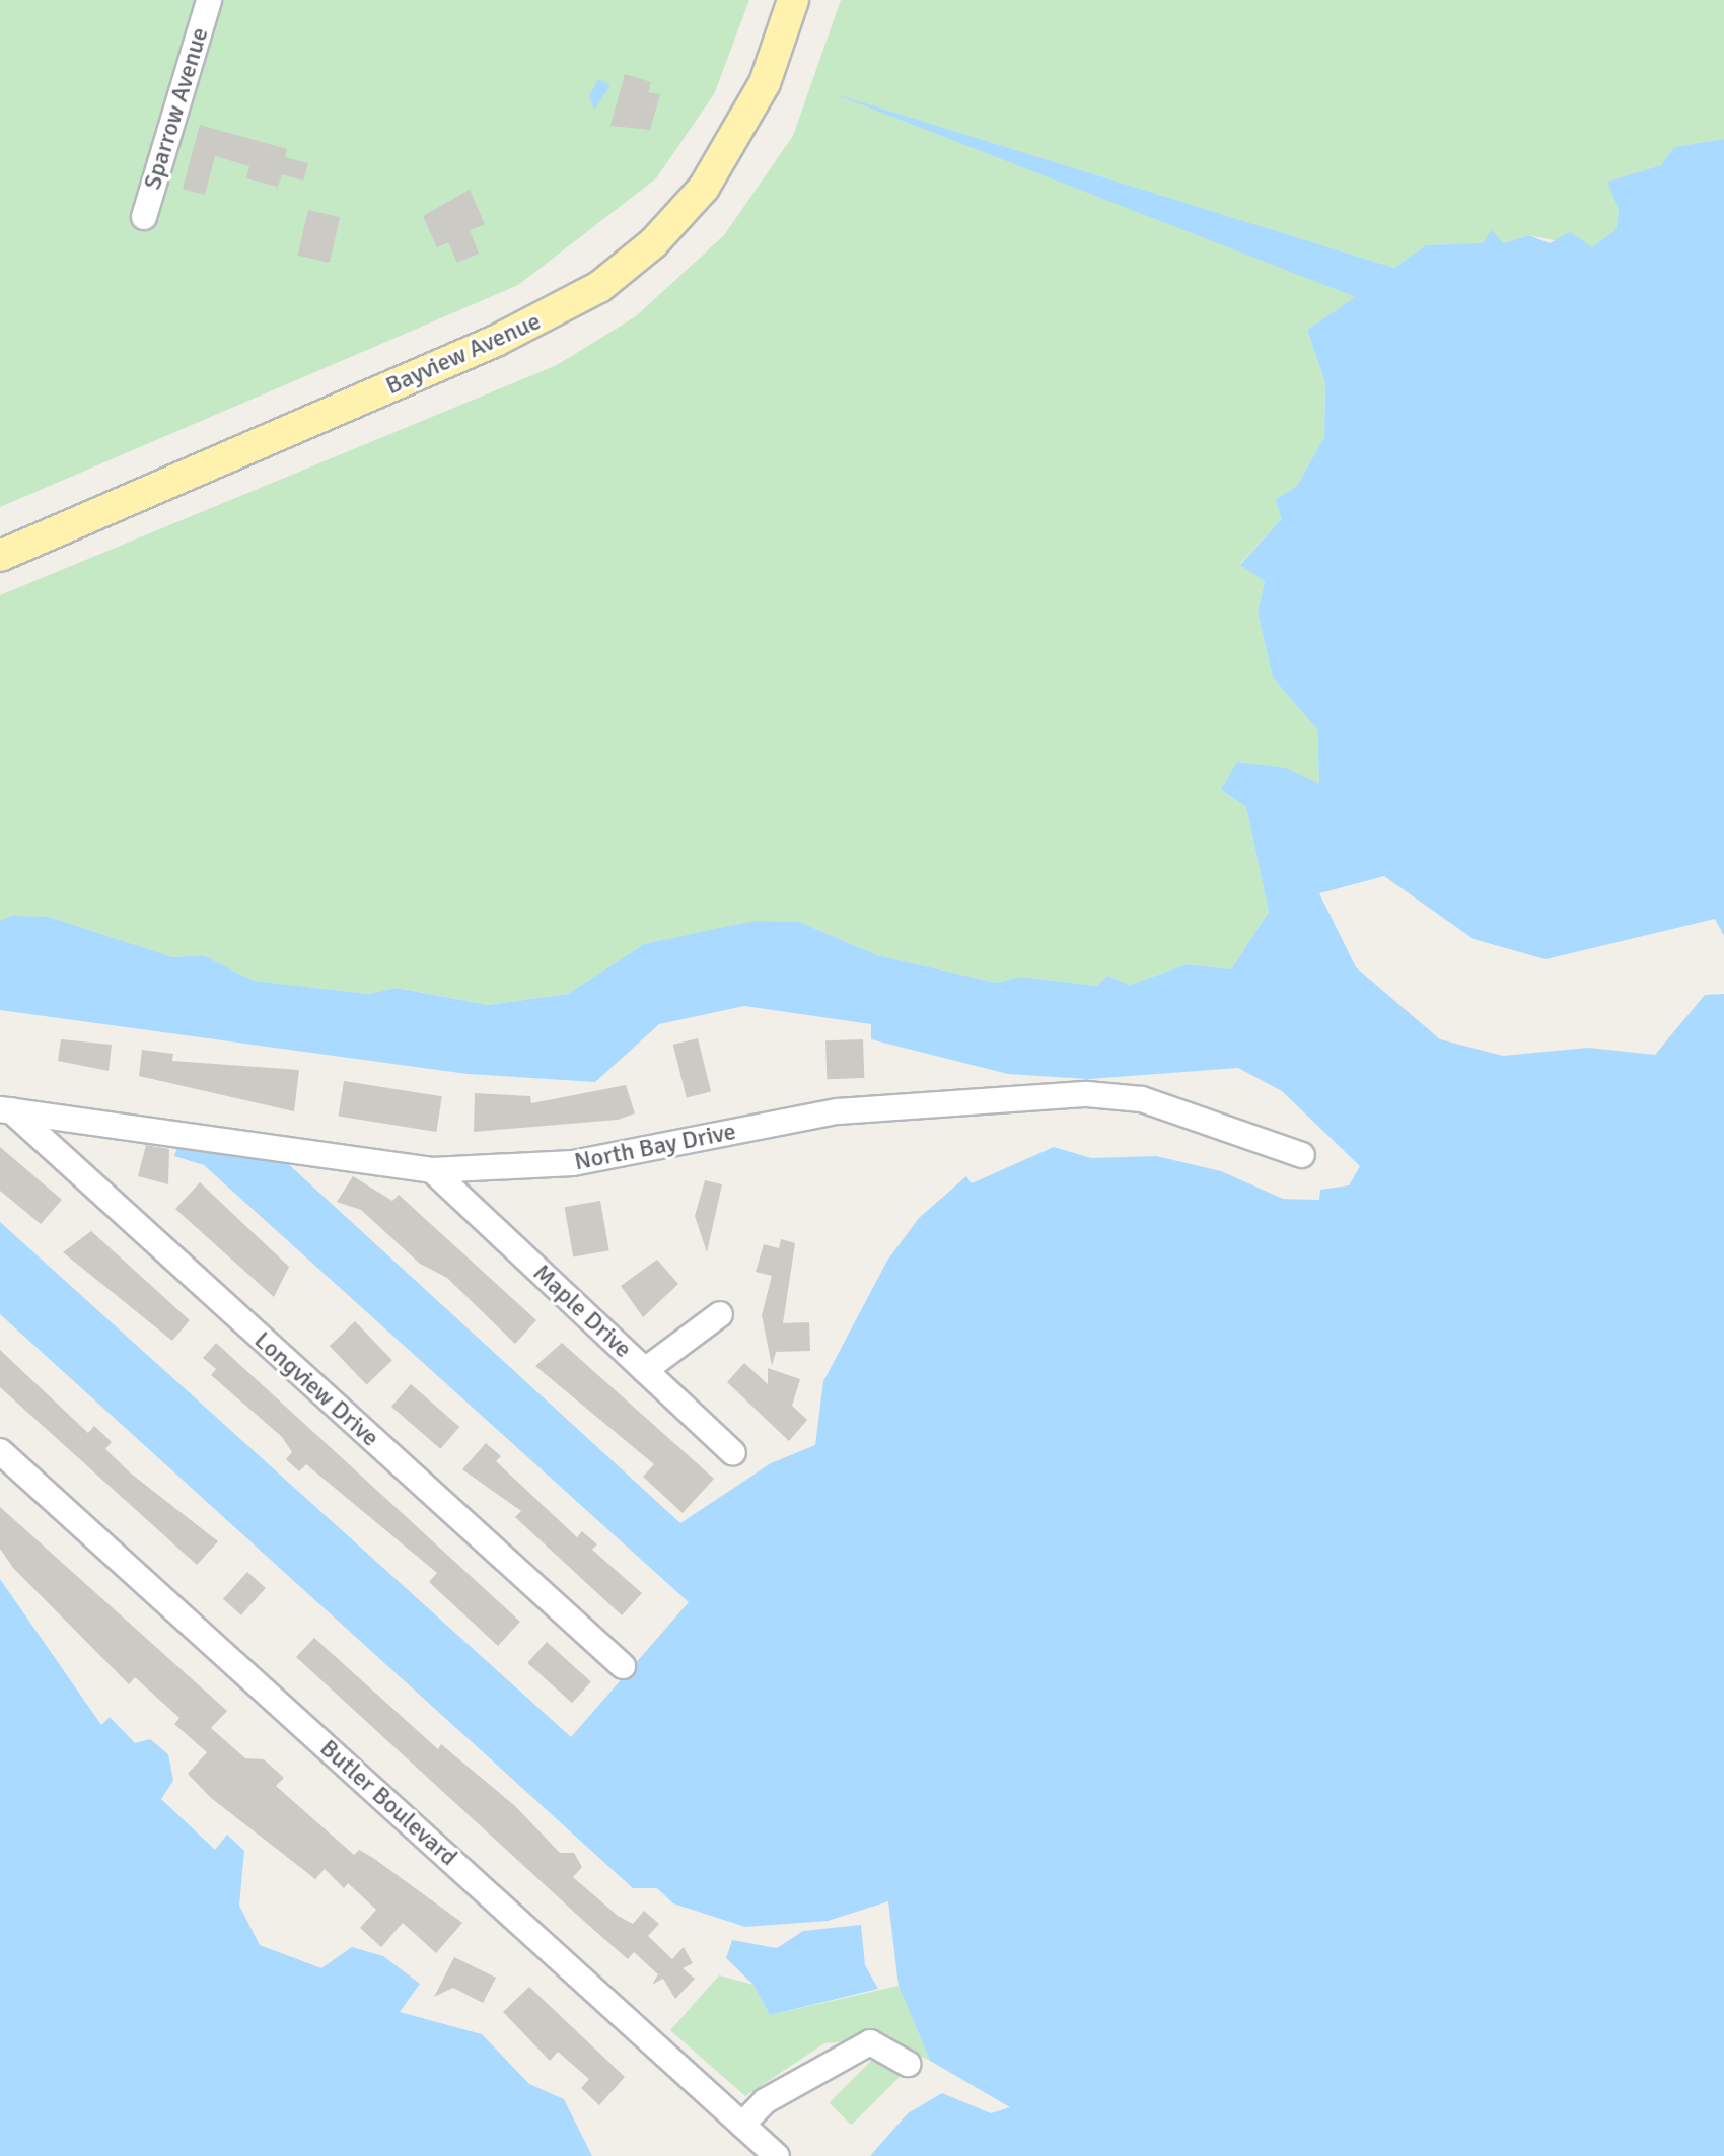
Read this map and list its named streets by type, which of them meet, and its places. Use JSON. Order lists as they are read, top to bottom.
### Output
{
  "streets": {
    "main road": ["Bayview Avenue"],
    "street": [
      "Sparrow Avenue",
      "North Bay Drive",
      "Maple Drive",
      "Longview Drive",
      "Butler Boulevard"
    ]
  },
  "crossings": [
    ["North Bay Drive", "Maple Drive"],
    ["North Bay Drive", "Longview Drive"]
  ]
}
